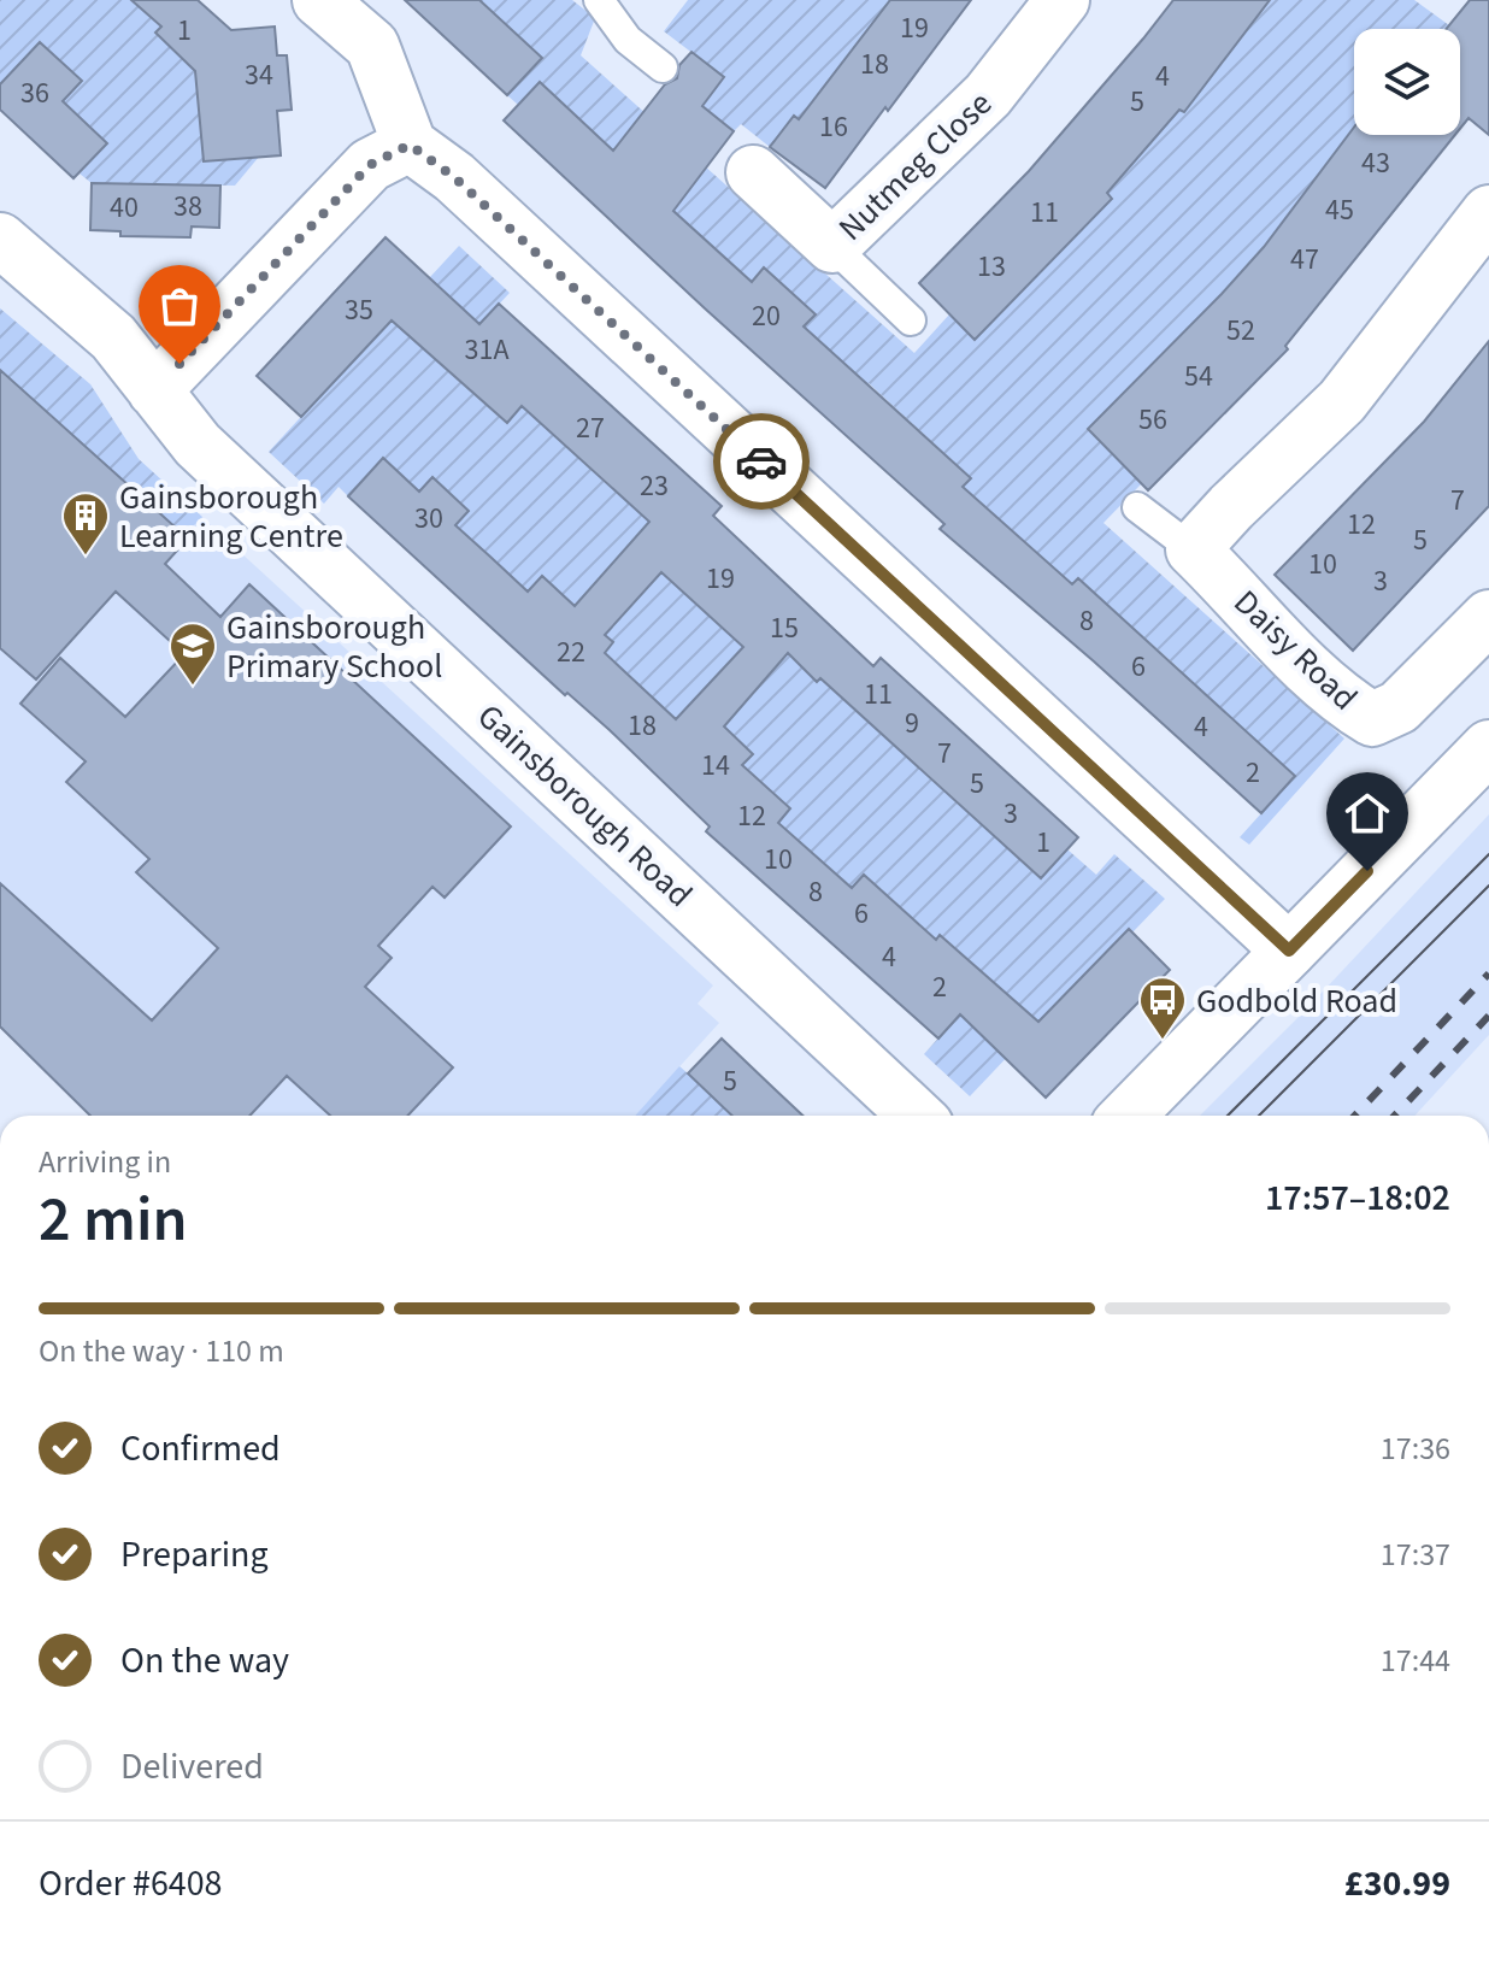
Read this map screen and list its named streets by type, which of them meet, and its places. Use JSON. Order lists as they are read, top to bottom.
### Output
{
  "streets": {
    "street": ["Nutmeg Close", "Daisy Road", "Gainsborough Road"]
  },
  "places": {
    "building": ["Gainsborough Learning Centre"],
    "school or university": ["Gainsborough Primary School"],
    "bus stop": ["Godbold Road"]
  },
  "house_numbers": [
    "19",
    "1",
    "18",
    "34",
    "4",
    "36",
    "5",
    "16",
    "43",
    "38",
    "40",
    "45",
    "11",
    "47",
    "13",
    "35",
    "20",
    "52",
    "31A",
    "54",
    "56",
    "27",
    "23",
    "7",
    "30",
    "12",
    "5",
    "10",
    "19",
    "3",
    "8",
    "15",
    "22",
    "6",
    "11",
    "9",
    "18",
    "4",
    "7",
    "14",
    "2",
    "5",
    "3",
    "12",
    "1",
    "10",
    "8",
    "6",
    "4",
    "2",
    "5"
  ],
  "page": {
    "heading": ["2 min", "Arriving in", "17:57–18:02"],
    "panel": ["Order #6408", "£30.99"],
    "bar": "On the way · 110 m",
    "list": [
      ["Confirmed", "17:36"],
      ["Preparing", "17:37"],
      ["On the way", "17:44"],
      "Delivered"
    ]
  }
}
